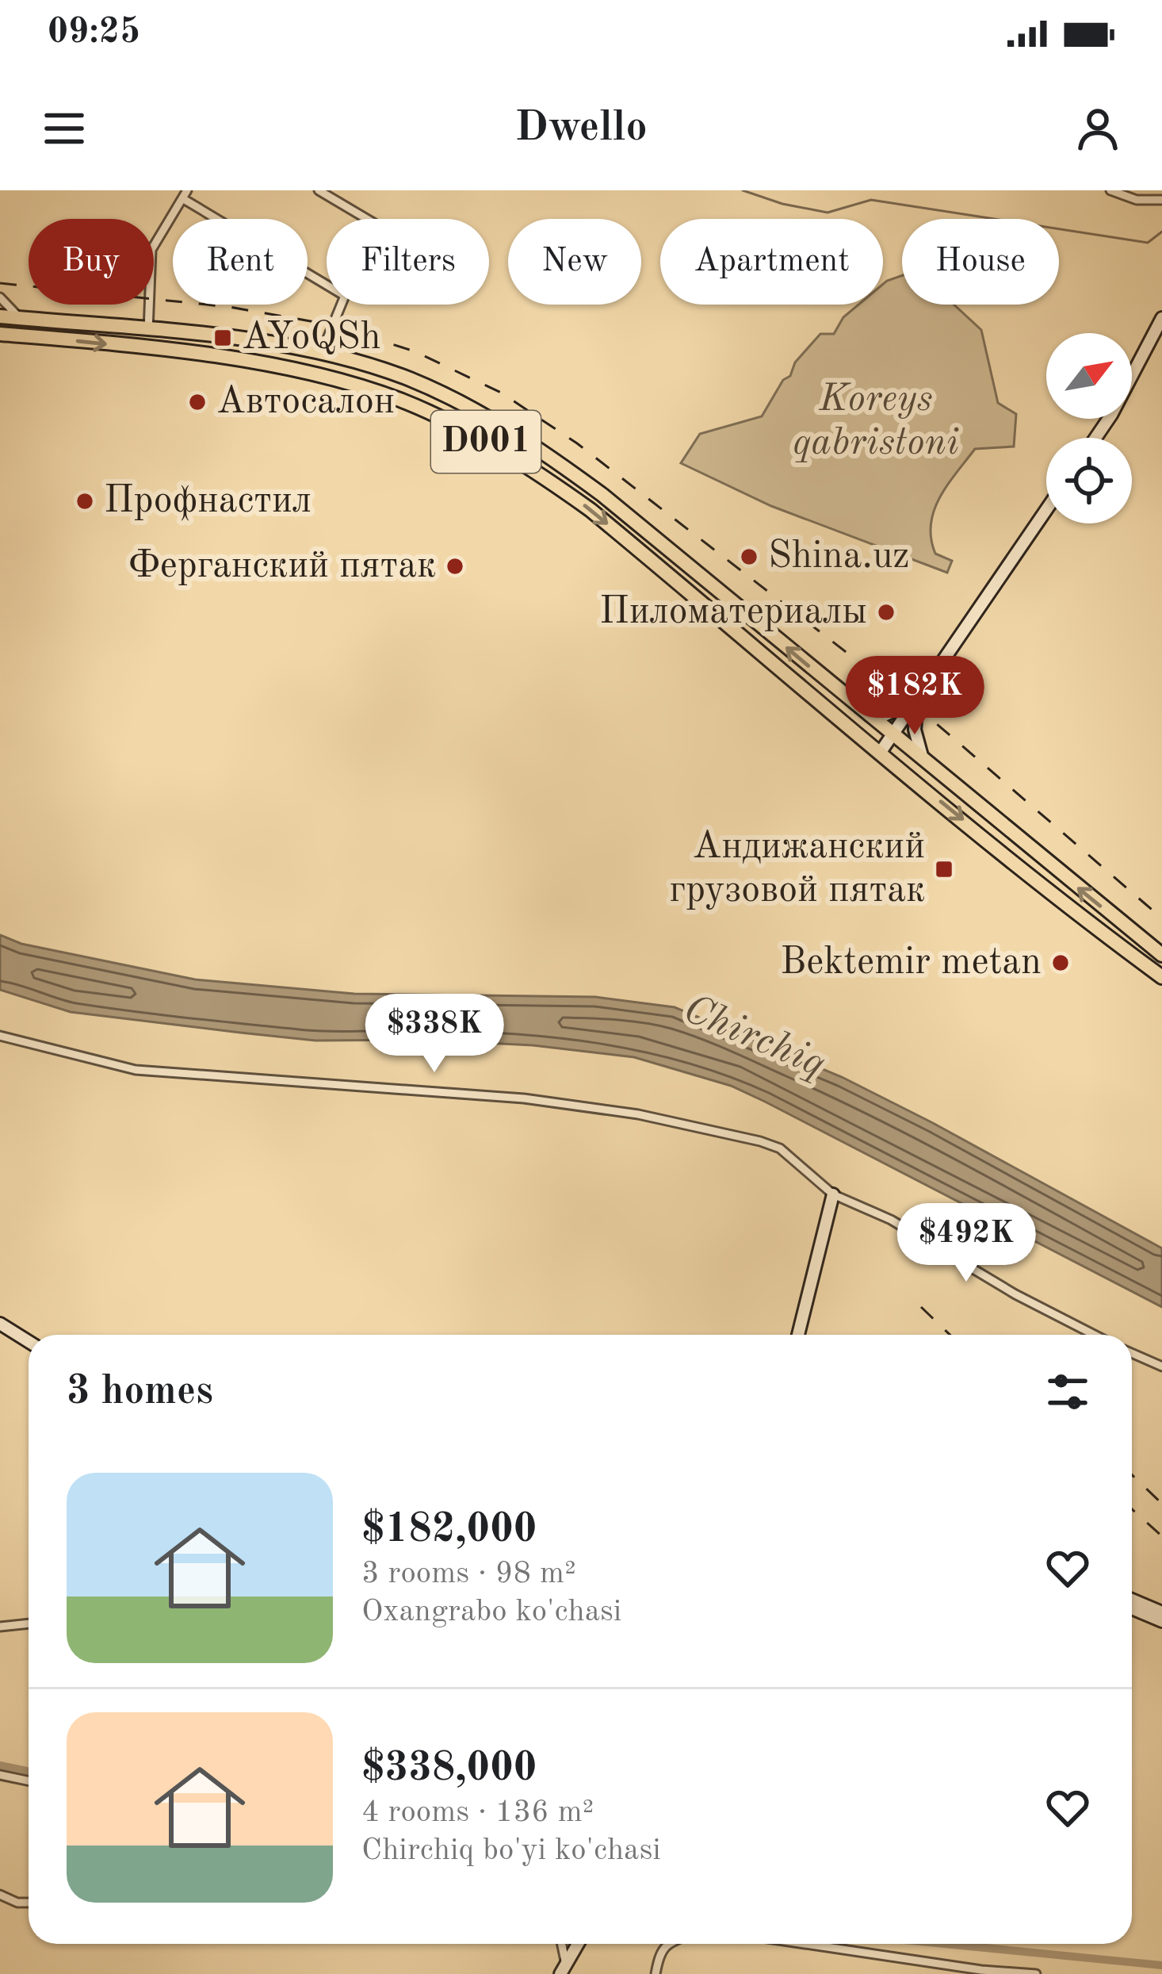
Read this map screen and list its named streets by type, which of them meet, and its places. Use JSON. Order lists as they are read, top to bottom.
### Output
{
  "streets": {
    "highway": ["D001"]
  },
  "water": ["Chirchiq"],
  "parks": ["Koreys qabristoni"],
  "places": {
    "transit": ["AYoQSh", "Андижанский грузовой пятак"],
    "other": [
      "Автосалон",
      "Профнастил",
      "Shina.uz",
      "Ферганский пятак",
      "Пиломатериалы",
      "Bektemir metan"
    ]
  },
  "north": "top right",
  "page": {
    "status": "09:25",
    "header": "Dwello",
    "chip": [
      "Buy",
      "Rent",
      "Filters",
      "New",
      "Apartment",
      "House"
    ],
    "price": ["$182K", "$338K", "$492K"],
    "heading": "3 homes",
    "list": [
      {
        "name": "$182,000",
        "note": "3 rooms · 98 m² · Oxangrabo ko'chasi"
      },
      {
        "name": "$338,000",
        "note": "4 rooms · 136 m² · Chirchiq bo'yi ko'chasi"
      }
    ]
  }
}
